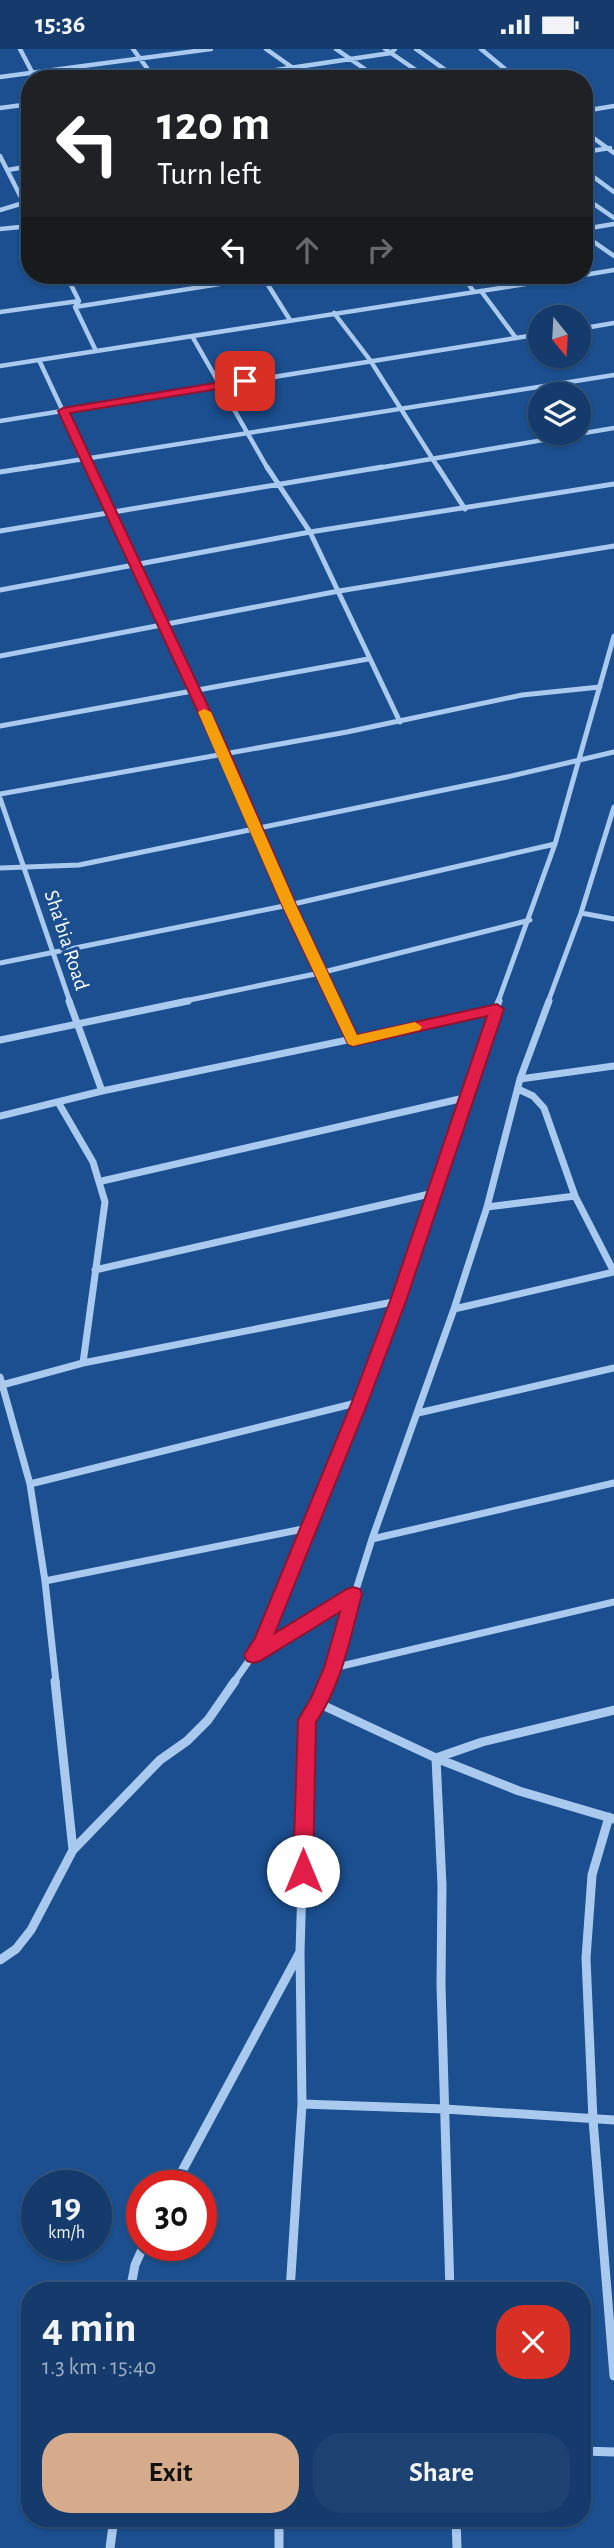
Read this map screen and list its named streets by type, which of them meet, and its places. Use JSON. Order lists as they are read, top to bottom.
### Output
{
  "streets": {
    "street": ["Sha'bia Road"]
  },
  "north": "bottom",
  "page": {
    "status": "15:36",
    "turn": ["120 m", "Turn left"],
    "speed": "19 km/h",
    "limit": "30",
    "heading": ["4 min", "1.3 km · 15:40"],
    "buttons": ["Exit", "Share"]
  }
}
